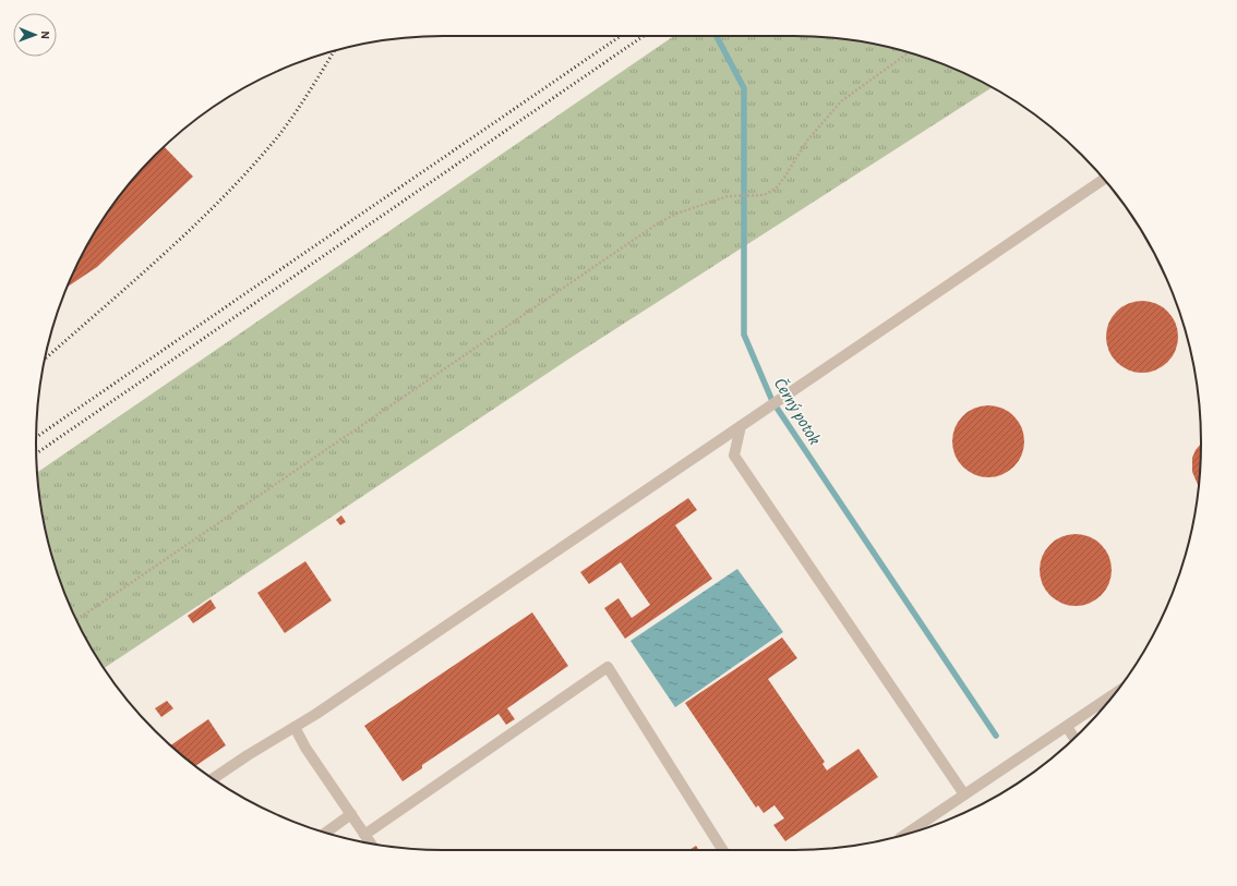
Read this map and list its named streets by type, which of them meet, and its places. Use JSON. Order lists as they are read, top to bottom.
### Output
{
  "water": ["Černý potok"],
  "north": "right"
}
